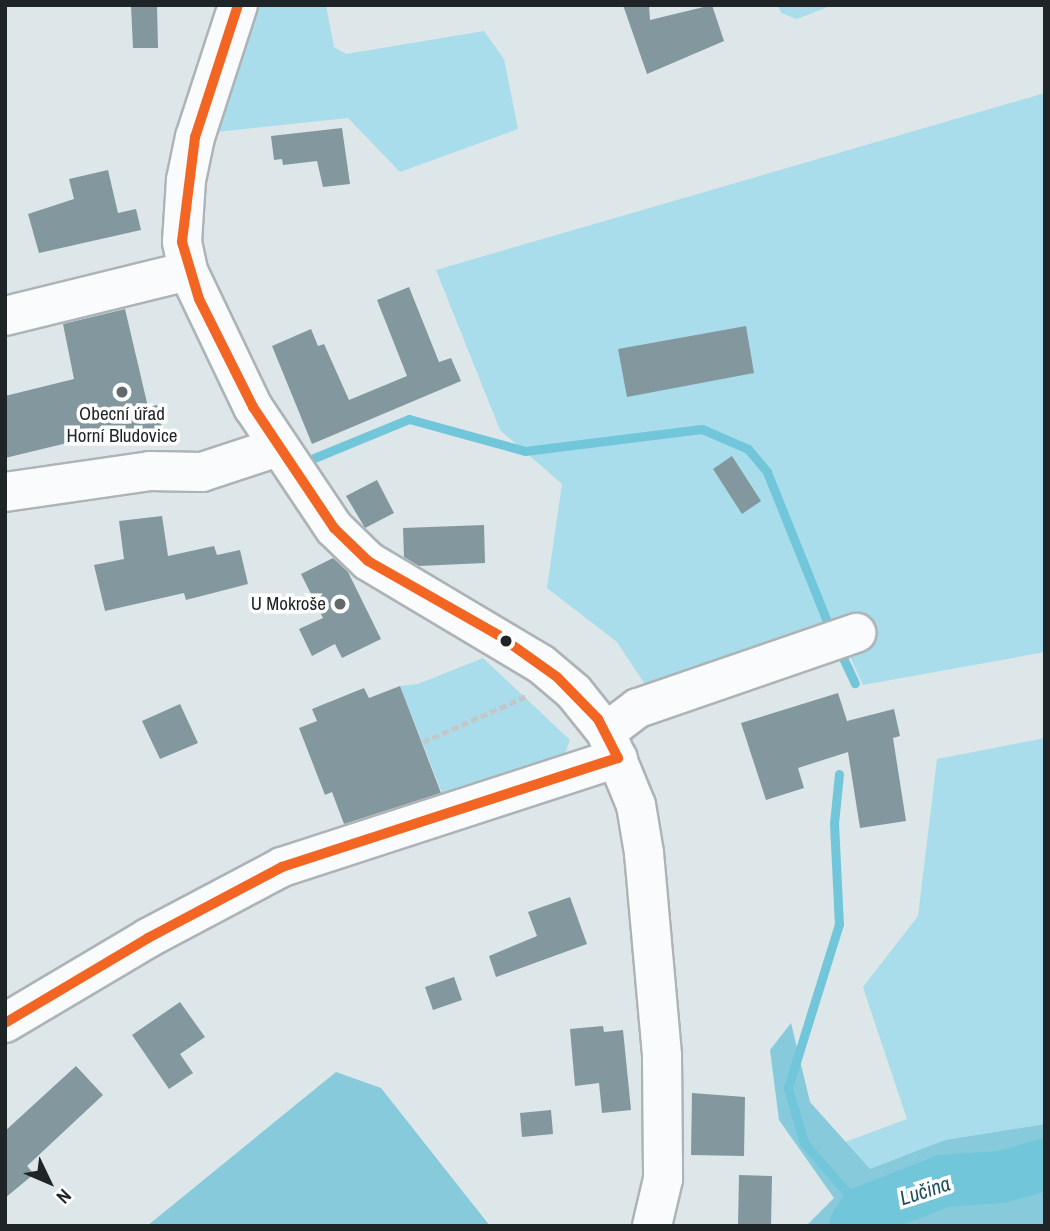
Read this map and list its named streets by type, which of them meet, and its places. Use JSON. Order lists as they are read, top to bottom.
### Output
{
  "water": ["Lučina"],
  "places": ["Obecní úřad Horní Bludovice", "U Mokroše"],
  "north": "bottom right"
}
